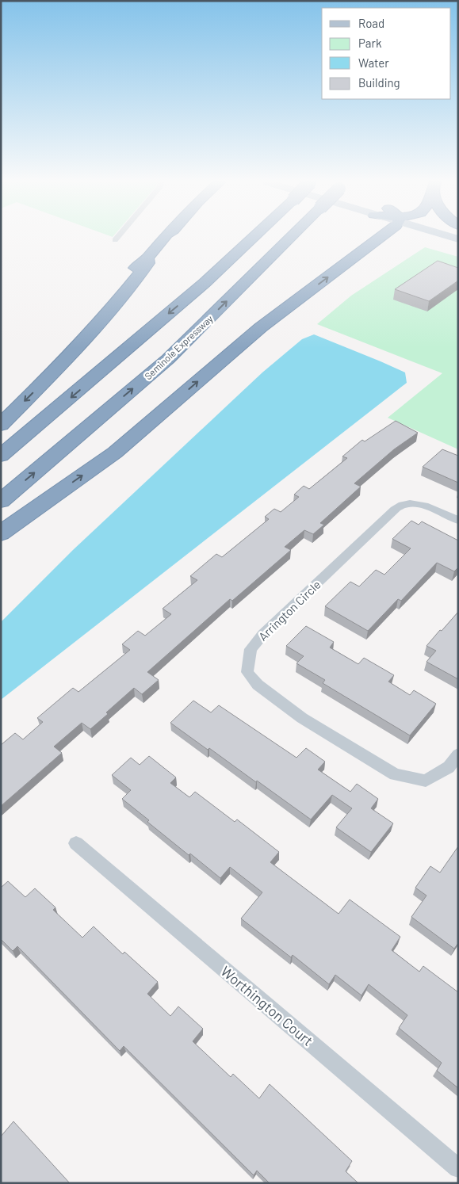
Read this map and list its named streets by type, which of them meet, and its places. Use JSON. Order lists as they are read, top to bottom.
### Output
{
  "streets": {
    "highway": ["Seminole Expressway"],
    "street": ["Arrington Circle", "Worthington Court"]
  },
  "legend": [
    "Road",
    "Park",
    "Water",
    "Building"
  ]
}
